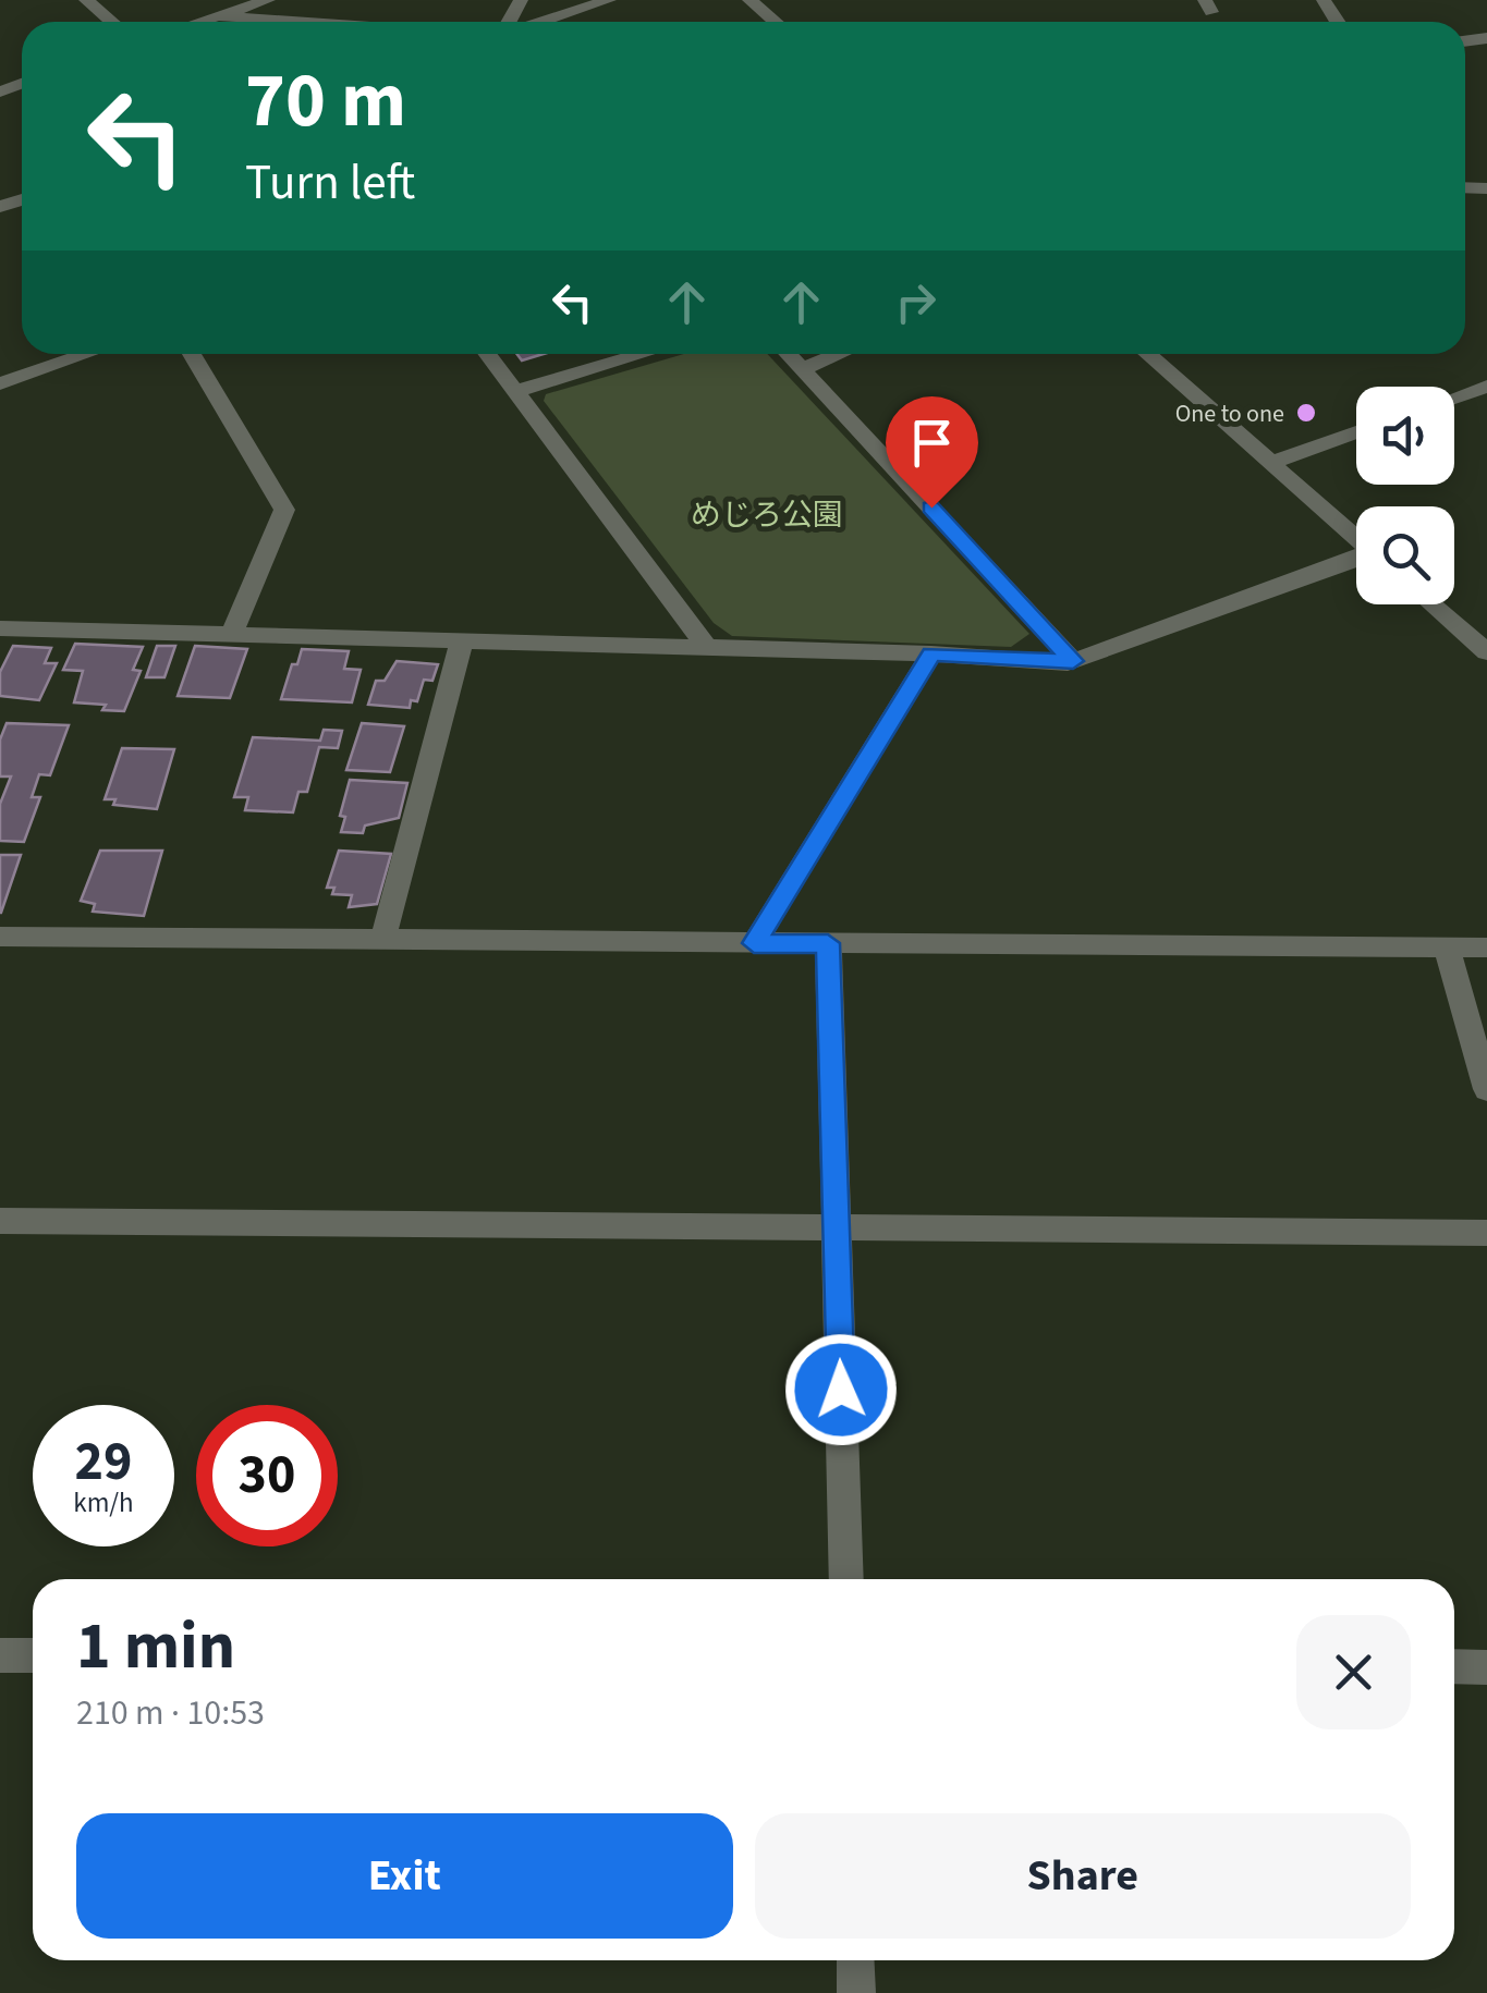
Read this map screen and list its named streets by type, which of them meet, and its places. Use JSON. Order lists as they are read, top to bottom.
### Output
{
  "parks": ["めじろ公園"],
  "places": ["One to one"],
  "page": {
    "turn": ["70 m", "Turn left"],
    "speed": "29 km/h",
    "limit": "30",
    "heading": ["1 min", "210 m · 10:53"],
    "buttons": ["Exit", "Share"]
  }
}
